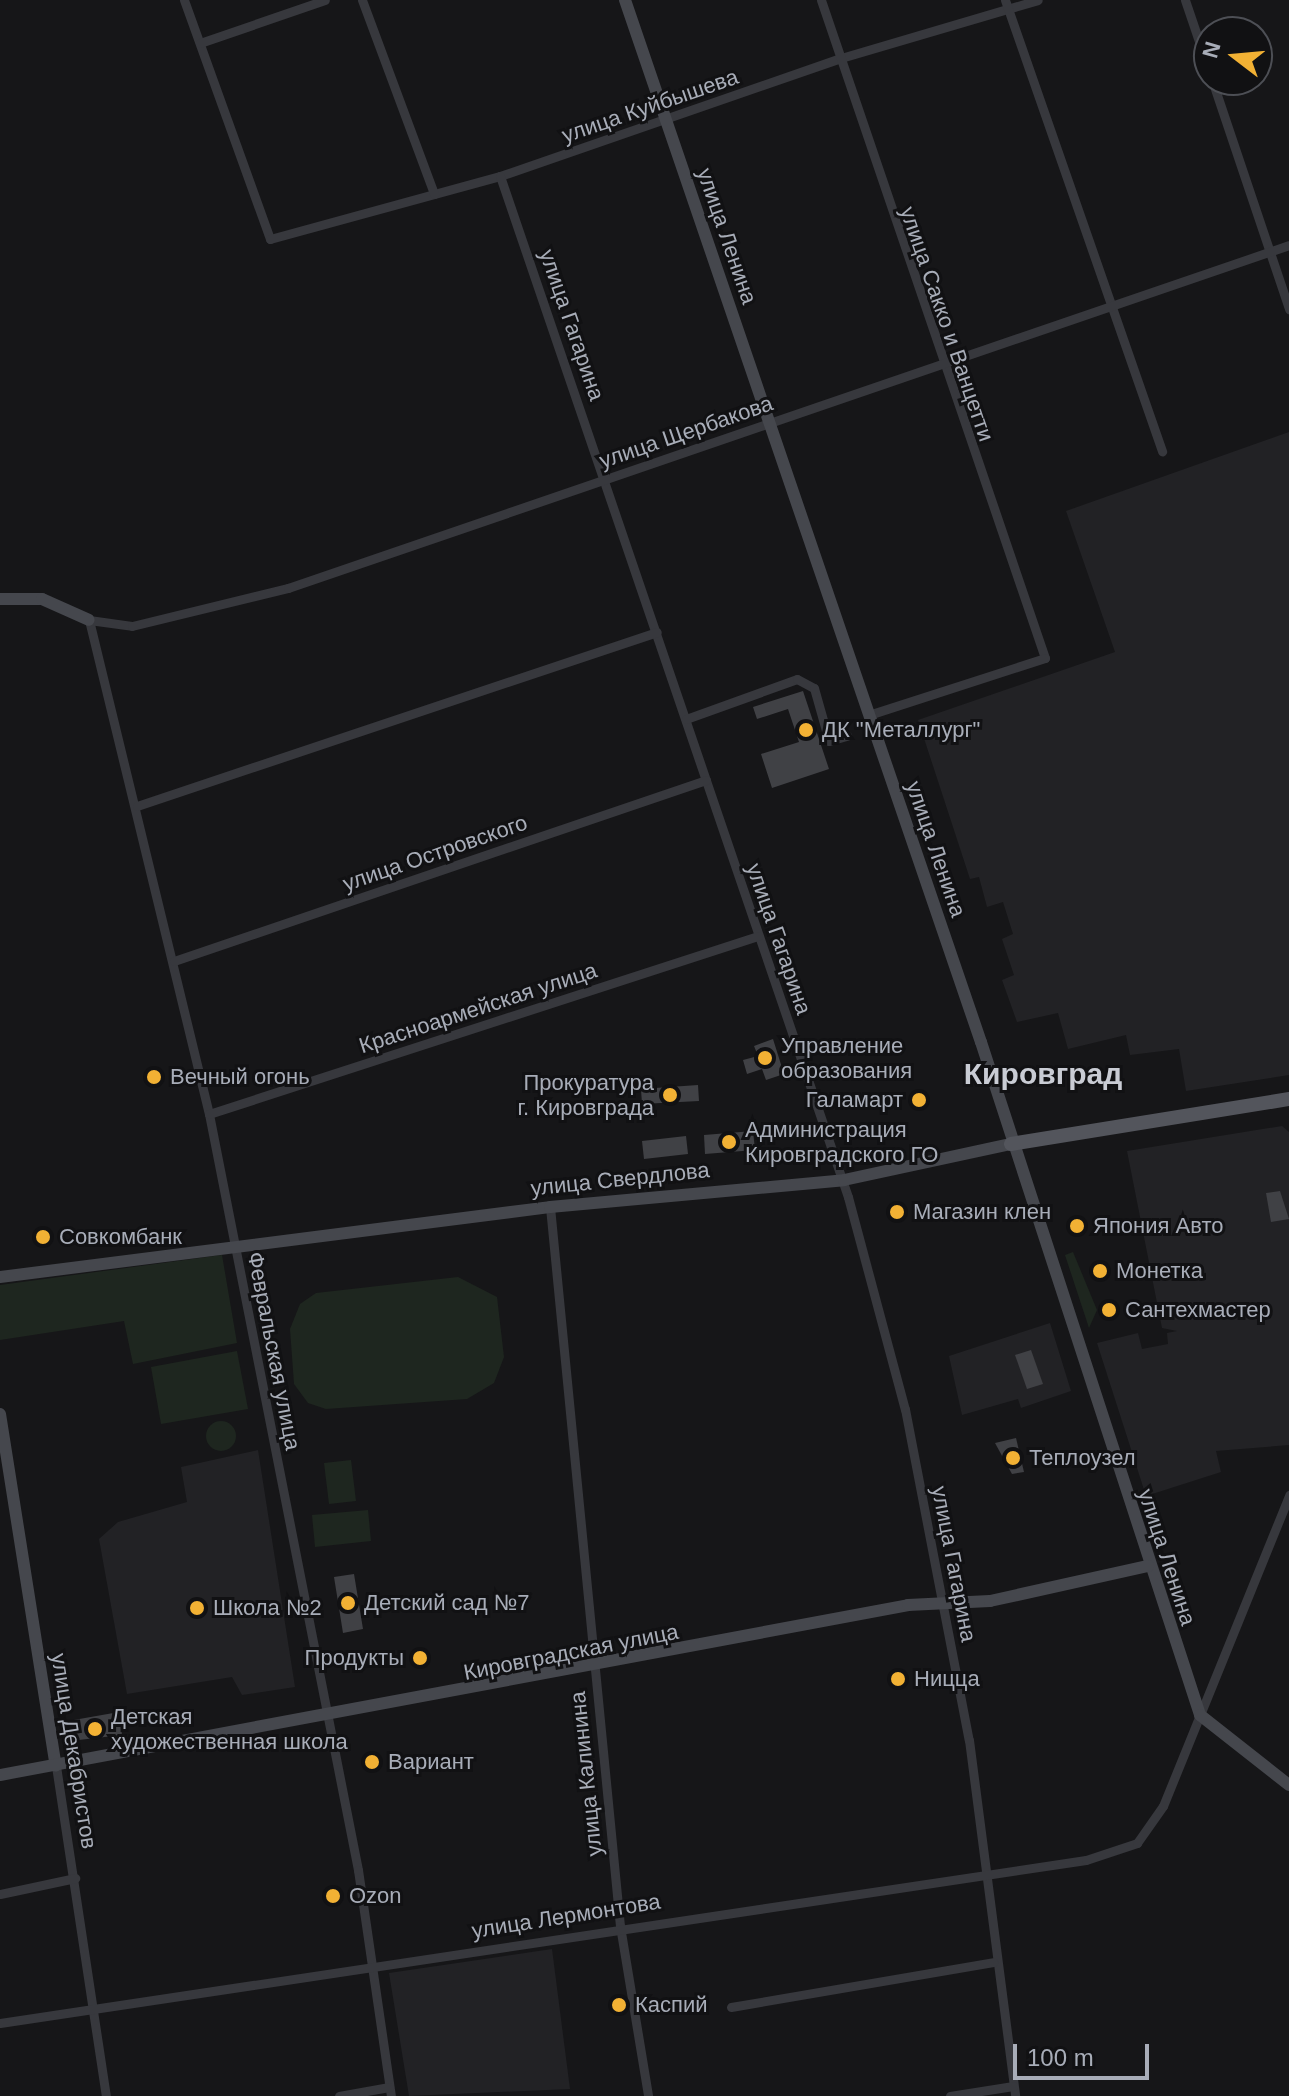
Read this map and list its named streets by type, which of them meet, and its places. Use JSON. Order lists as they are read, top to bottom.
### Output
{
  "streets": {
    "main road": [
      "улица Ленина",
      "улица Свердлова",
      "Кировградская улица",
      "улица Декабристов"
    ],
    "street": [
      "улица Куйбышева",
      "улица Сакко и Ванцетти",
      "улица Гагарина",
      "улица Щербакова",
      "улица Островского",
      "Красноармейская улица",
      "Февральская улица",
      "улица Калинина",
      "улица Лермонтова"
    ]
  },
  "crossings": [
    ["улица Куйбышева", "улица Ленина"],
    ["улица Куйбышева", "улица Сакко и Ванцетти"],
    ["улица Куйбышева", "улица Гагарина"],
    ["улица Ленина", "улица Сакко и Ванцетти"],
    ["улица Ленина", "улица Щербакова"],
    ["улица Ленина", "улица Свердлова"],
    ["улица Ленина", "Кировградская улица"],
    ["улица Ленина", "улица Лермонтова"],
    ["улица Сакко и Ванцетти", "улица Щербакова"],
    ["улица Гагарина", "улица Щербакова"],
    ["улица Гагарина", "улица Островского"],
    ["улица Гагарина", "Красноармейская улица"],
    ["улица Гагарина", "улица Свердлова"],
    ["улица Гагарина", "Кировградская улица"],
    ["улица Гагарина", "улица Лермонтова"],
    ["улица Щербакова", "Февральская улица"],
    ["улица Островского", "Февральская улица"],
    ["Красноармейская улица", "Февральская улица"],
    ["улица Свердлова", "Февральская улица"],
    ["улица Свердлова", "улица Калинина"],
    ["Февральская улица", "Кировградская улица"],
    ["Февральская улица", "улица Лермонтова"],
    ["Кировградская улица", "улица Декабристов"],
    ["Кировградская улица", "улица Калинина"],
    ["улица Декабристов", "улица Лермонтова"],
    ["улица Калинина", "улица Лермонтова"]
  ],
  "districts": ["Кировград"],
  "places": [
    "ДК \"Металлург\"",
    "Управление образования",
    "Вечный огонь",
    "Прокуратура г. Кировграда",
    "Галамарт",
    "Администрация Кировградского ГО",
    "Магазин клен",
    "Япония Авто",
    "Совкомбанк",
    "Монетка",
    "Сантехмастер",
    "Теплоузел",
    "Детский сад №7",
    "Школа №2",
    "Продукты",
    "Ницца",
    "Детская художественная школа",
    "Вариант",
    "Ozon",
    "Каспий"
  ],
  "scale_bar": "100 m",
  "north": "left"
}
